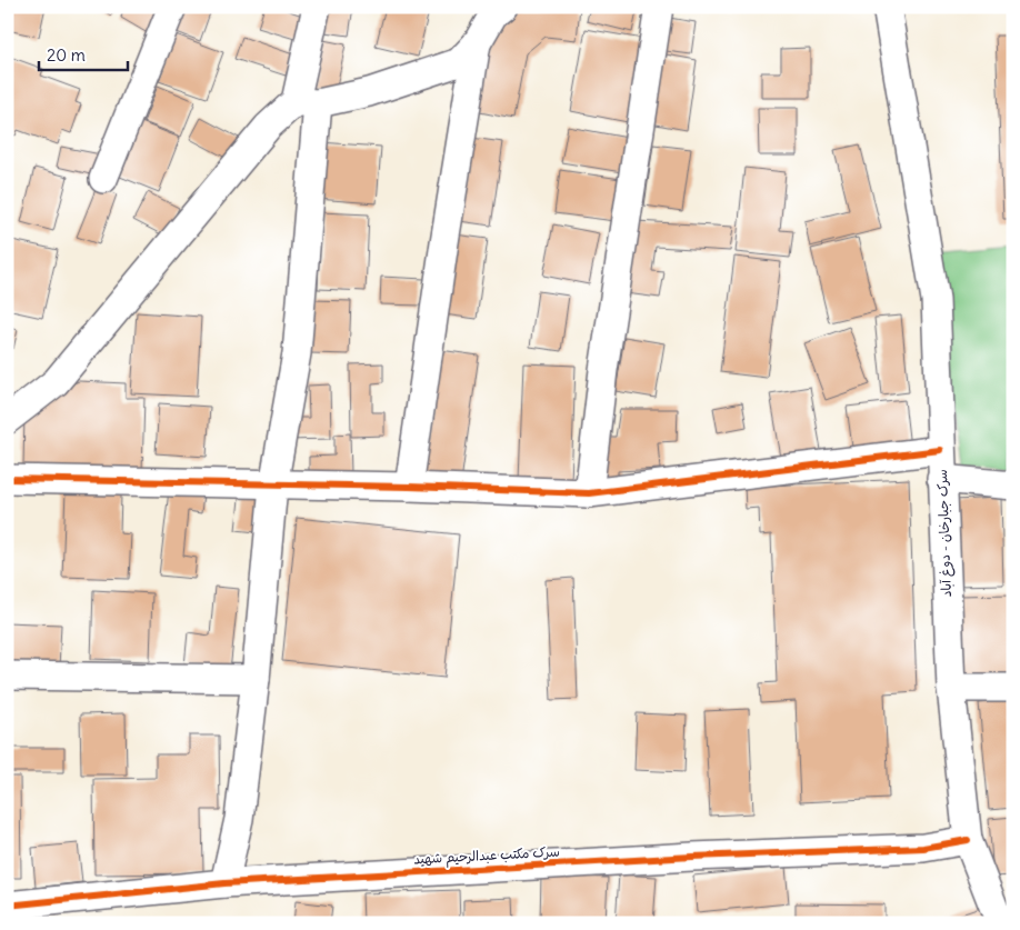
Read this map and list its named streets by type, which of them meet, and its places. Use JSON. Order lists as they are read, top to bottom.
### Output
{
  "streets": {
    "street": ["سرک جبارخان - دوغ آباد", "سرک مکتب عبدالرحیم شهید"]
  },
  "crossings": [
    ["سرک جبارخان - دوغ آباد", "سرک مکتب عبدالرحیم شهید"]
  ],
  "scale_bar": "20 m"
}
